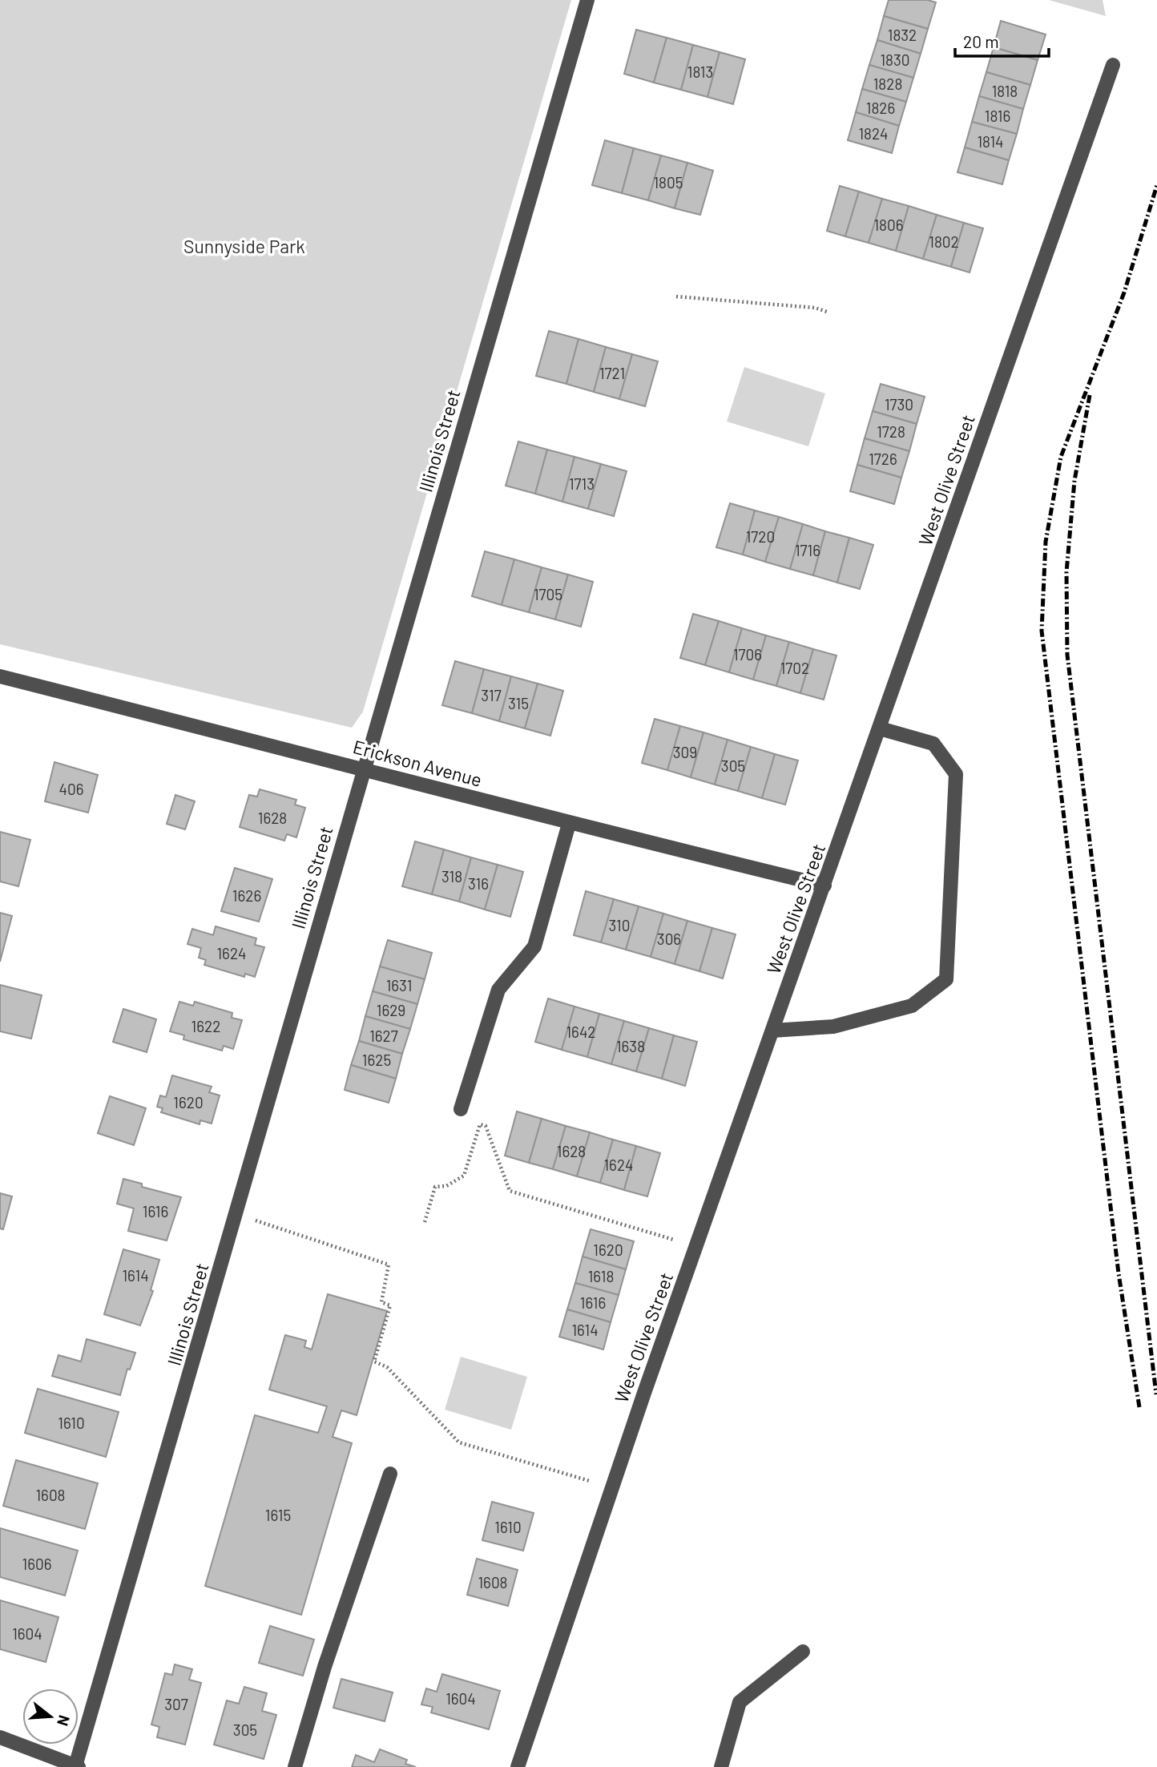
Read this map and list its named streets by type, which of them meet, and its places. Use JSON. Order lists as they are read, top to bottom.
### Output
{
  "streets": {
    "street": ["Illinois Street", "West Olive Street", "Erickson Avenue"]
  },
  "crossings": [
    ["Illinois Street", "Erickson Avenue"],
    ["West Olive Street", "Erickson Avenue"]
  ],
  "parks": ["Sunnyside Park"],
  "house_numbers": [
    "1832",
    "1830",
    "1813",
    "1828",
    "1818",
    "1826",
    "1816",
    "1824",
    "1814",
    "1805",
    "1806",
    "1802",
    "1721",
    "1730",
    "1728",
    "1726",
    "1713",
    "1720",
    "1716",
    "1705",
    "1706",
    "1702",
    "317",
    "315",
    "309",
    "305",
    "406",
    "1628",
    "318",
    "316",
    "1626",
    "310",
    "306",
    "1624",
    "1631",
    "1629",
    "1622",
    "1642",
    "1627",
    "1638",
    "1625",
    "1620",
    "1628",
    "1624",
    "1616",
    "1620",
    "1614",
    "1618",
    "1616",
    "1614",
    "1610",
    "1608",
    "1615",
    "1610",
    "1606",
    "1608",
    "1604",
    "1604",
    "307",
    "305"
  ],
  "scale_bar": "20 m",
  "north": "right"
}
